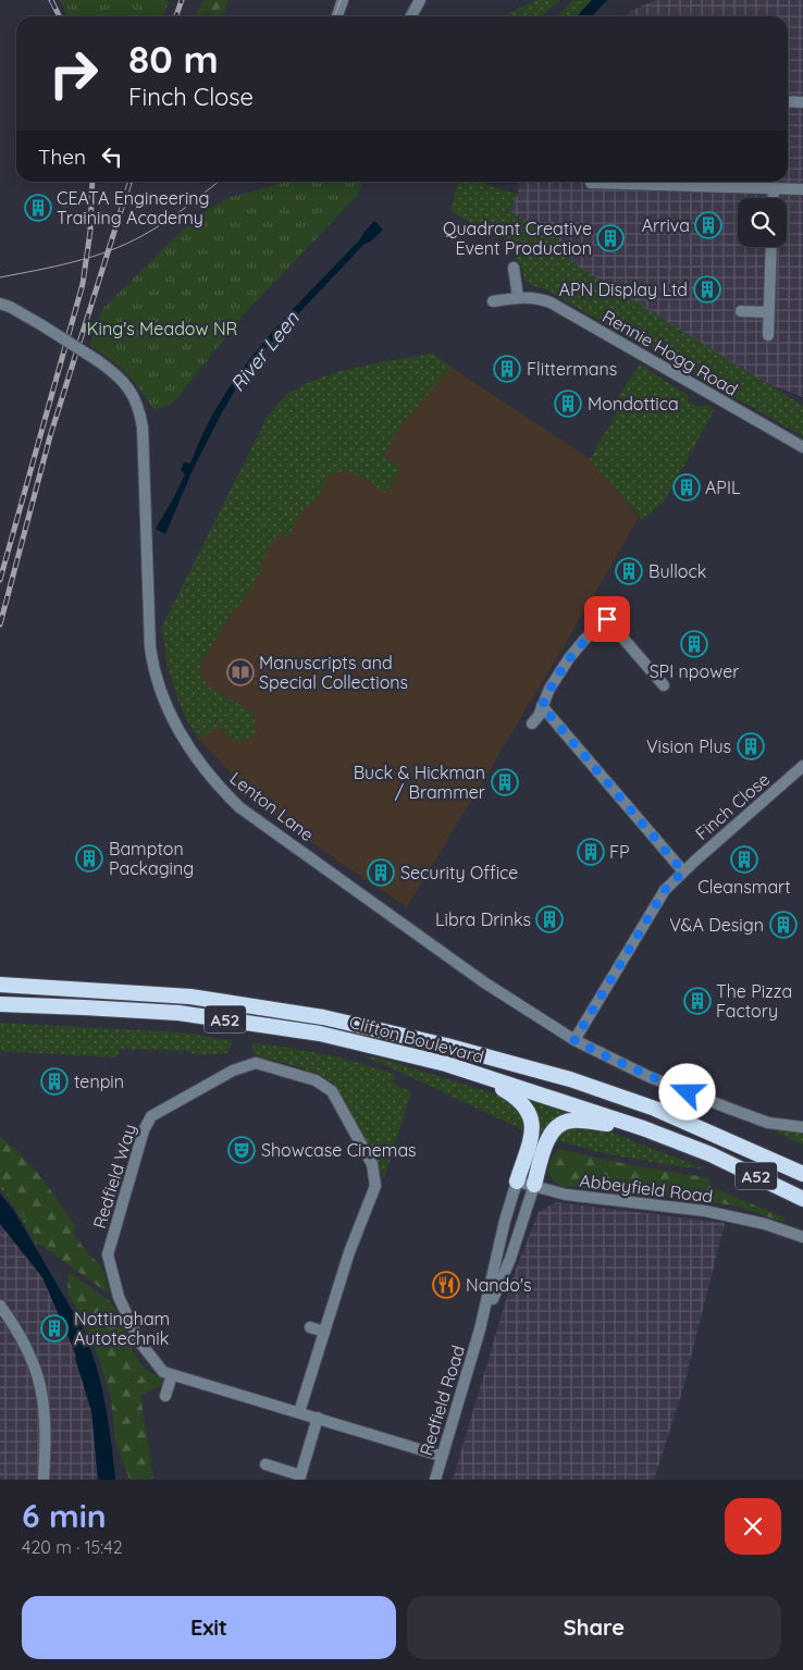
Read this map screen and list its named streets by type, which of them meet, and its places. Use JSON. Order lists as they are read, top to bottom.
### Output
{
  "streets": {
    "highway": ["A52", "Clifton Boulevard"],
    "street": [
      "Rennie Hogg Road",
      "Lenton Lane",
      "Finch Close",
      "Redfield Way",
      "Abbeyfield Road",
      "Redfield Road"
    ]
  },
  "crossings": [
    ["Lenton Lane", "Finch Close"],
    ["Redfield Way", "Redfield Road"],
    ["Abbeyfield Road", "Redfield Road"]
  ],
  "water": ["River Leen"],
  "parks": ["King's Meadow NR"],
  "places": {
    "building": [
      "CEATA Engineering Training Academy",
      "Arriva",
      "Quadrant Creative Event Production",
      "APN Display Ltd",
      "Flittermans",
      "Mondottica",
      "APIL",
      "Bullock",
      "SPI npower",
      "Vision Plus",
      "Buck & Hickman / Brammer",
      "FP",
      "Bampton Packaging",
      "Cleansmart",
      "Security Office",
      "Libra Drinks",
      "V&A Design",
      "The Pizza Factory",
      "tenpin",
      "Nottingham Autotechnik"
    ],
    "library": ["Manuscripts and Special Collections"],
    "theatre": ["Showcase Cinemas"],
    "restaurant": ["Nando's"]
  },
  "page": {
    "turn": ["80 m", "Finch Close"],
    "then": "Then",
    "heading": ["6 min", "420 m · 15:42"],
    "buttons": ["Exit", "Share"]
  }
}
